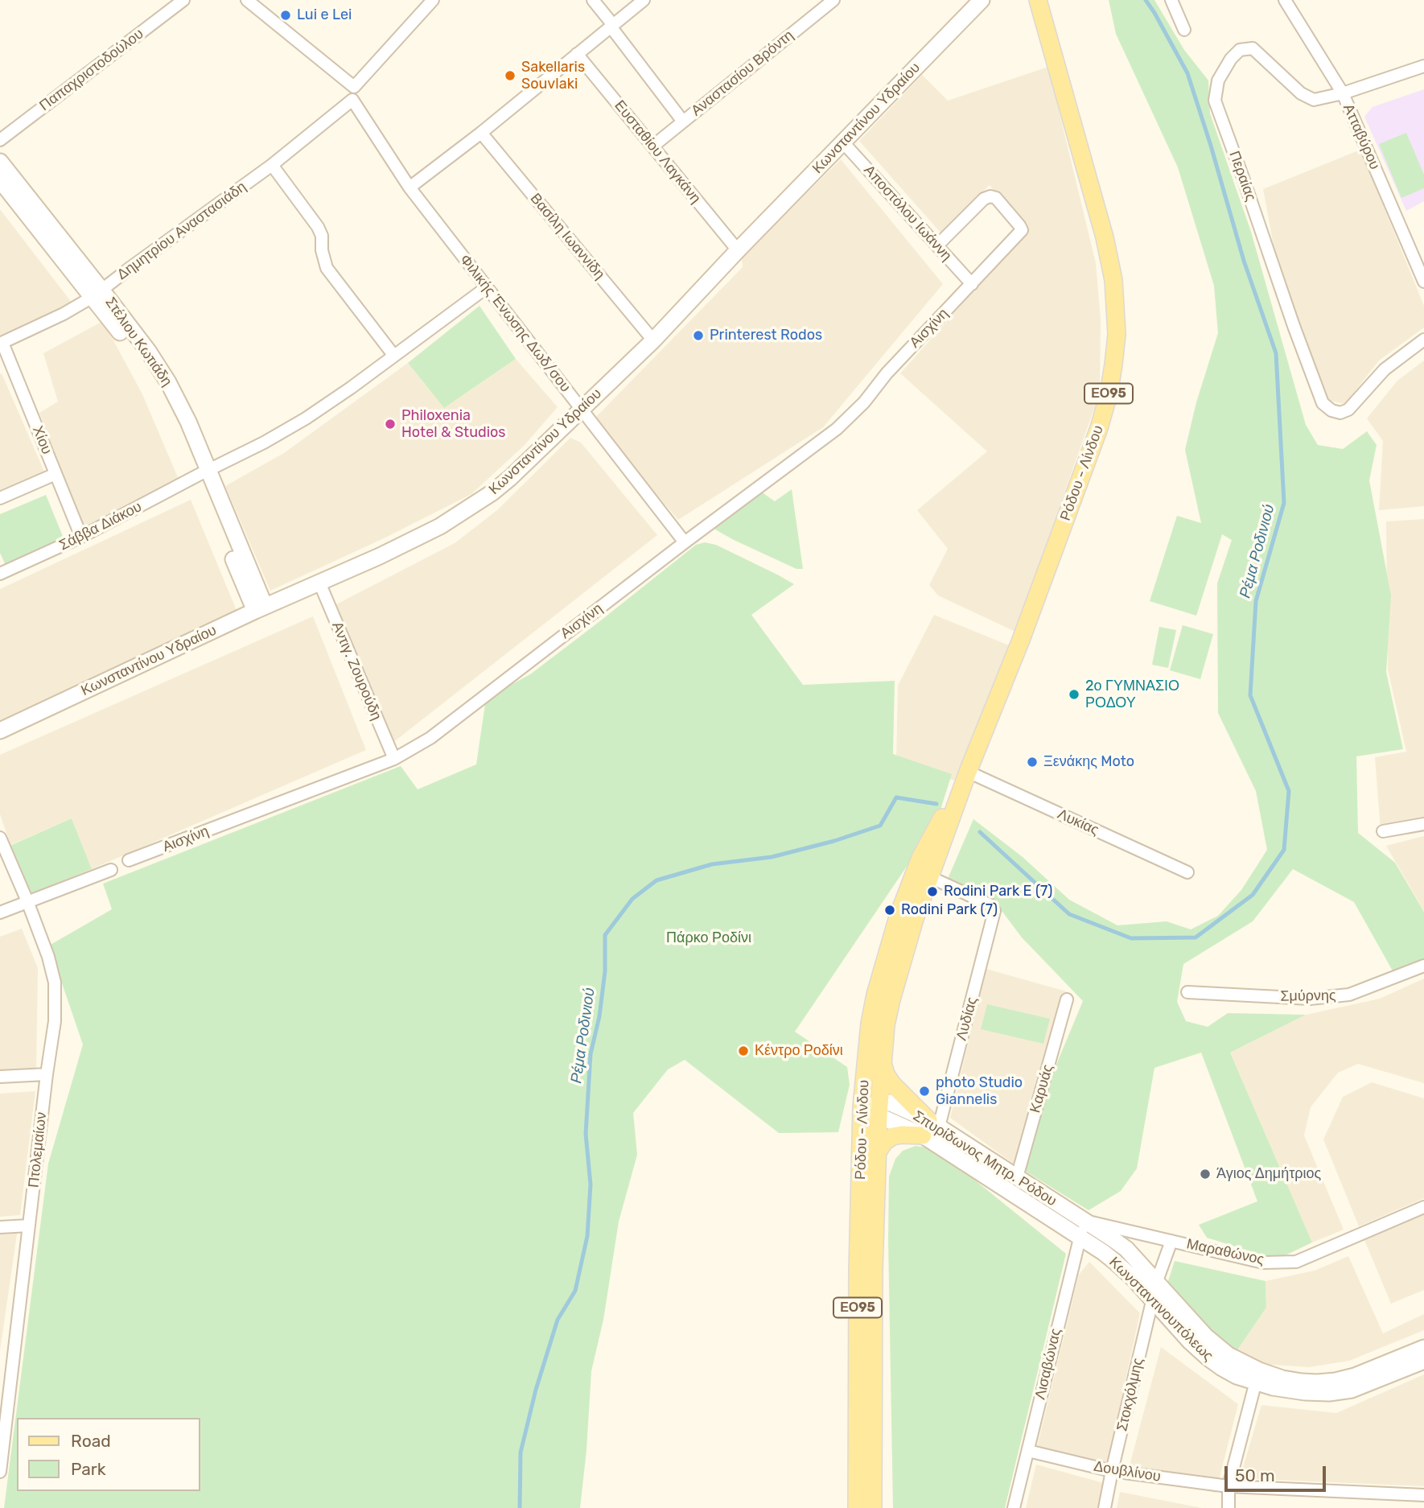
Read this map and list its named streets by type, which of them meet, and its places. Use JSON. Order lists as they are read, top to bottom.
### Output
{
  "streets": {
    "main road": ["ΕΟ95", "Ρόδου - Λίνδου"],
    "street": [
      "Παπαχριστοδούλου",
      "Αναστασίου Βρόντη",
      "Κωνσταντίνου Υδραίου",
      "Ατταβύρου",
      "Ευσταθίου Λαγκάνη",
      "Περαίας",
      "Αποστόλου Ιωάννη",
      "Δημητρίου Αναστασιάδη",
      "Βασίλη Ιωαννίδη",
      "Φιλικής Ένωσης Δωδ/σου",
      "Αισχίνη",
      "Στέλιου Κωτιάδη",
      "Χίου",
      "Σάββα Διάκου",
      "Αντιγ. Ζουρούδη",
      "Λυκίας",
      "Σμύρνης",
      "Λυδίας",
      "Καρυάς",
      "Πτολεμαίων",
      "Σπυρίδωνος Μητρ. Ρόδου",
      "Μαραθώνος",
      "Κωνσταντινουπόλεως",
      "Λισαβώνας",
      "Στοκχόλμης",
      "Δουβλίνου"
    ]
  },
  "crossings": [
    ["Αναστασίου Βρόντη", "Ευσταθίου Λαγκάνη"],
    ["Κωνσταντίνου Υδραίου", "Ευσταθίου Λαγκάνη"],
    ["Κωνσταντίνου Υδραίου", "Αποστόλου Ιωάννη"],
    ["Κωνσταντίνου Υδραίου", "Βασίλη Ιωαννίδη"],
    ["Κωνσταντίνου Υδραίου", "Φιλικής Ένωσης Δωδ/σου"],
    ["Κωνσταντίνου Υδραίου", "Στέλιου Κωτιάδη"],
    ["Κωνσταντίνου Υδραίου", "Αντιγ. Ζουρούδη"],
    ["Ατταβύρου", "Περαίας"],
    ["Αποστόλου Ιωάννη", "Αισχίνη"],
    ["Δημητρίου Αναστασιάδη", "Φιλικής Ένωσης Δωδ/σου"],
    ["Δημητρίου Αναστασιάδη", "Στέλιου Κωτιάδη"],
    ["Δημητρίου Αναστασιάδη", "Χίου"],
    ["Φιλικής Ένωσης Δωδ/σου", "Αισχίνη"],
    ["Φιλικής Ένωσης Δωδ/σου", "Σάββα Διάκου"],
    ["Αισχίνη", "Αντιγ. Ζουρούδη"],
    ["Στέλιου Κωτιάδη", "Σάββα Διάκου"],
    ["Χίου", "Σάββα Διάκου"],
    ["Ρόδου - Λίνδου", "Λυκίας"],
    ["Ρόδου - Λίνδου", "Λυδίας"],
    ["Ρόδου - Λίνδου", "Σπυρίδωνος Μητρ. Ρόδου"],
    ["Λυδίας", "Σπυρίδωνος Μητρ. Ρόδου"],
    ["Καρυάς", "Σπυρίδωνος Μητρ. Ρόδου"],
    ["Σπυρίδωνος Μητρ. Ρόδου", "Μαραθώνος"],
    ["Σπυρίδωνος Μητρ. Ρόδου", "Κωνσταντινουπόλεως"],
    ["Σπυρίδωνος Μητρ. Ρόδου", "Λισαβώνας"],
    ["Μαραθώνος", "Λισαβώνας"],
    ["Μαραθώνος", "Στοκχόλμης"],
    ["Κωνσταντινουπόλεως", "Λισαβώνας"],
    ["Κωνσταντινουπόλεως", "Στοκχόλμης"],
    ["Λισαβώνας", "Δουβλίνου"],
    ["Στοκχόλμης", "Δουβλίνου"]
  ],
  "water": ["Ρέμα Ροδινιού"],
  "parks": ["Πάρκο Ροδίνι"],
  "places": [
    "Lui e Lei",
    "Sakellaris Souvlaki",
    "Printerest Rodos",
    "Philoxenia Hotel & Studios",
    "2ο ΓΥΜΝΑΣΙΟ ΡΟΔΟΥ",
    "Ξενάκης Moto",
    "Rodini Park E (7)",
    "Rodini Park (7)",
    "Κέντρο Ροδίνι",
    "photo Studio Giannelis",
    "Άγιος Δημήτριος"
  ],
  "legend": ["Road", "Park"],
  "scale_bar": "50 m"
}
